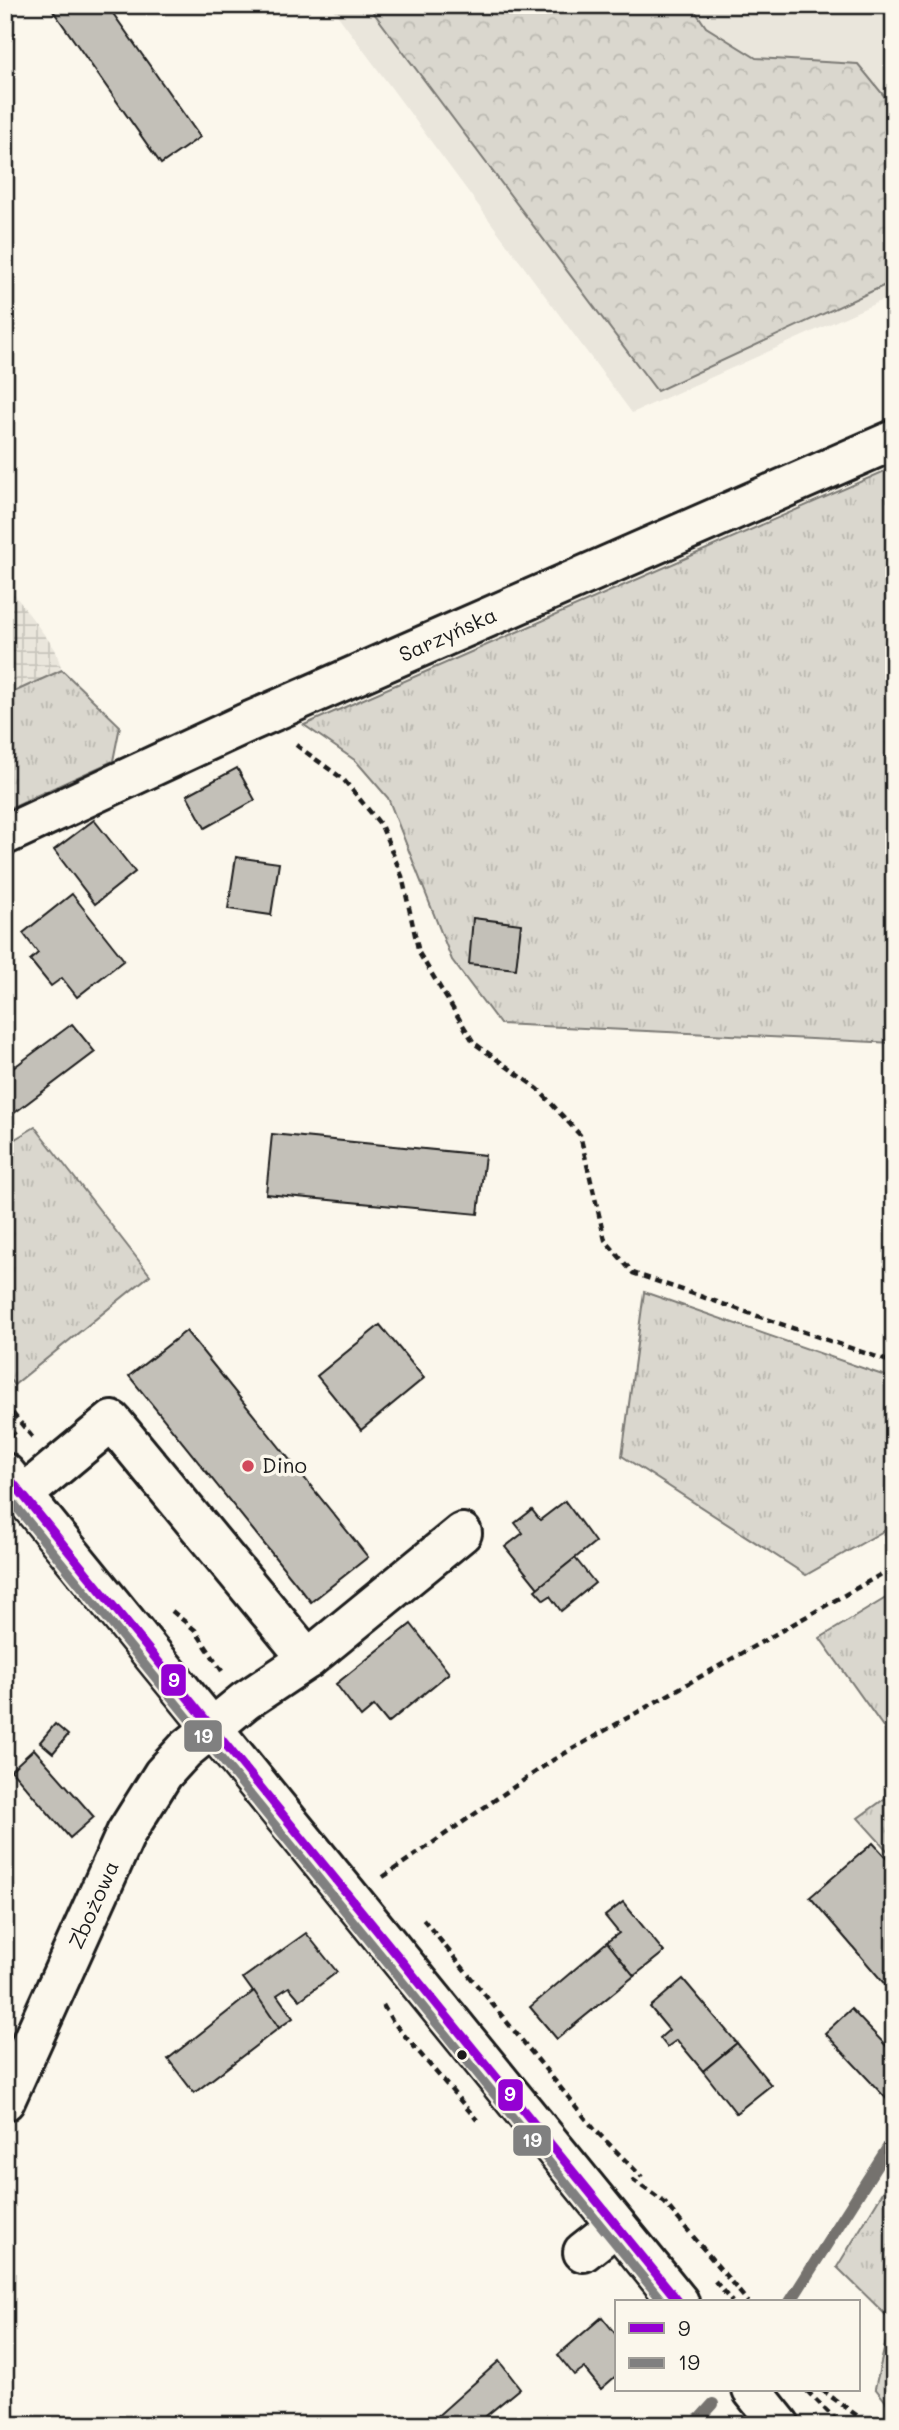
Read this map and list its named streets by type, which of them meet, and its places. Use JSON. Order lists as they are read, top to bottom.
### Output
{
  "streets": {
    "street": ["Sarzyńska", "Zbożowa"]
  },
  "places": ["Dino"],
  "lines": ["transit line 9", "transit line 19"],
  "legend": ["9", "19"]
}
